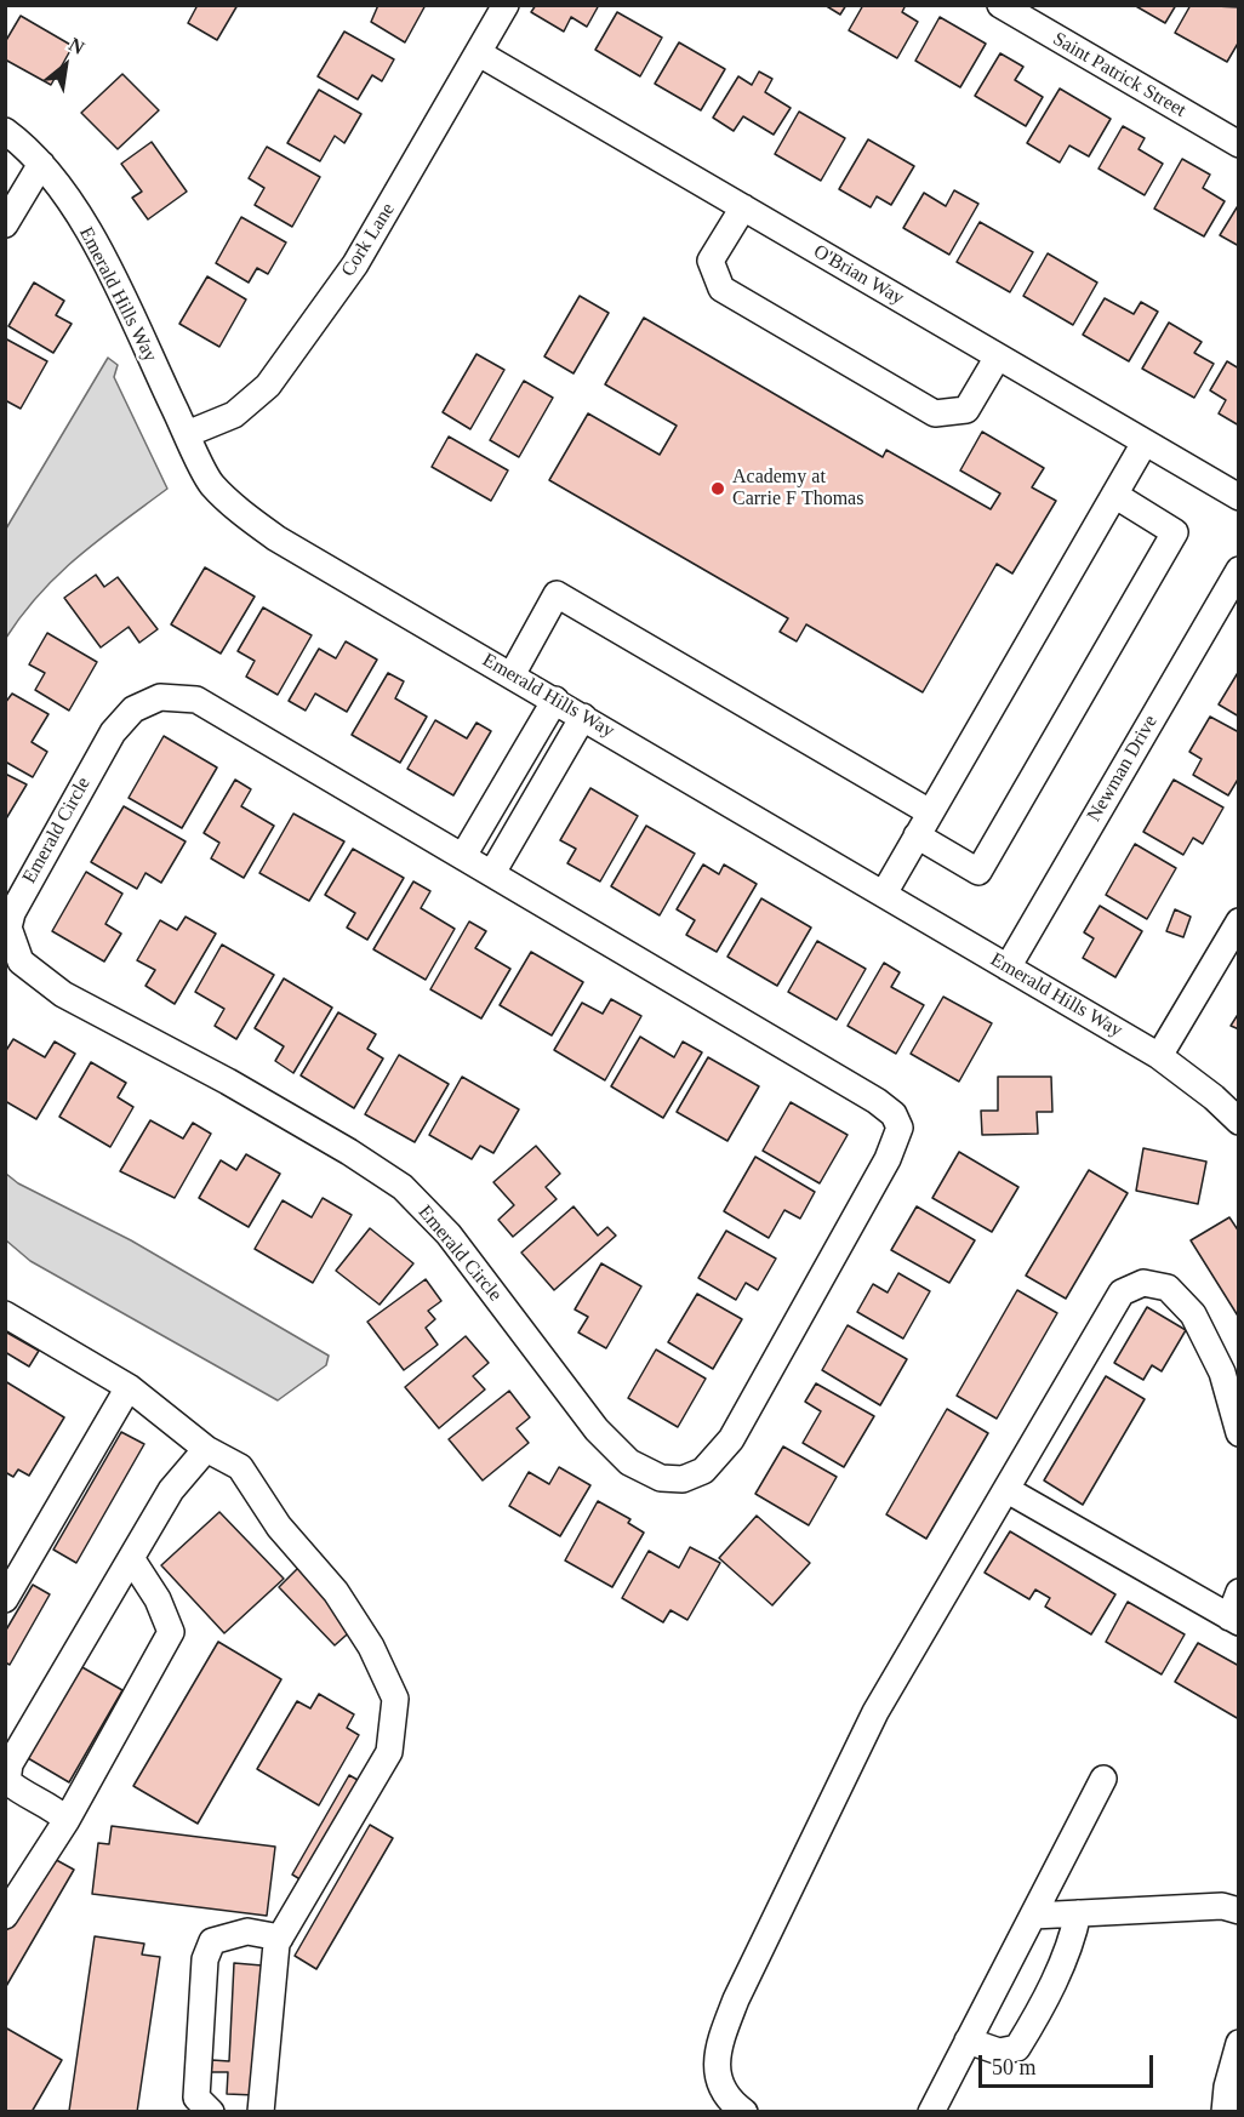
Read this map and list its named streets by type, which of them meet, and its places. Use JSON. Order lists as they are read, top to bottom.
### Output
{
  "streets": {
    "street": [
      "Saint Patrick Street",
      "Cork Lane",
      "O'Brian Way",
      "Emerald Hills Way",
      "Newman Drive",
      "Emerald Circle"
    ]
  },
  "crossings": [
    ["Cork Lane", "O'Brian Way"],
    ["Cork Lane", "Emerald Hills Way"],
    ["Emerald Hills Way", "Newman Drive"]
  ],
  "places": ["Academy at Carrie F Thomas"],
  "scale_bar": "50 m",
  "north": "top right"
}
